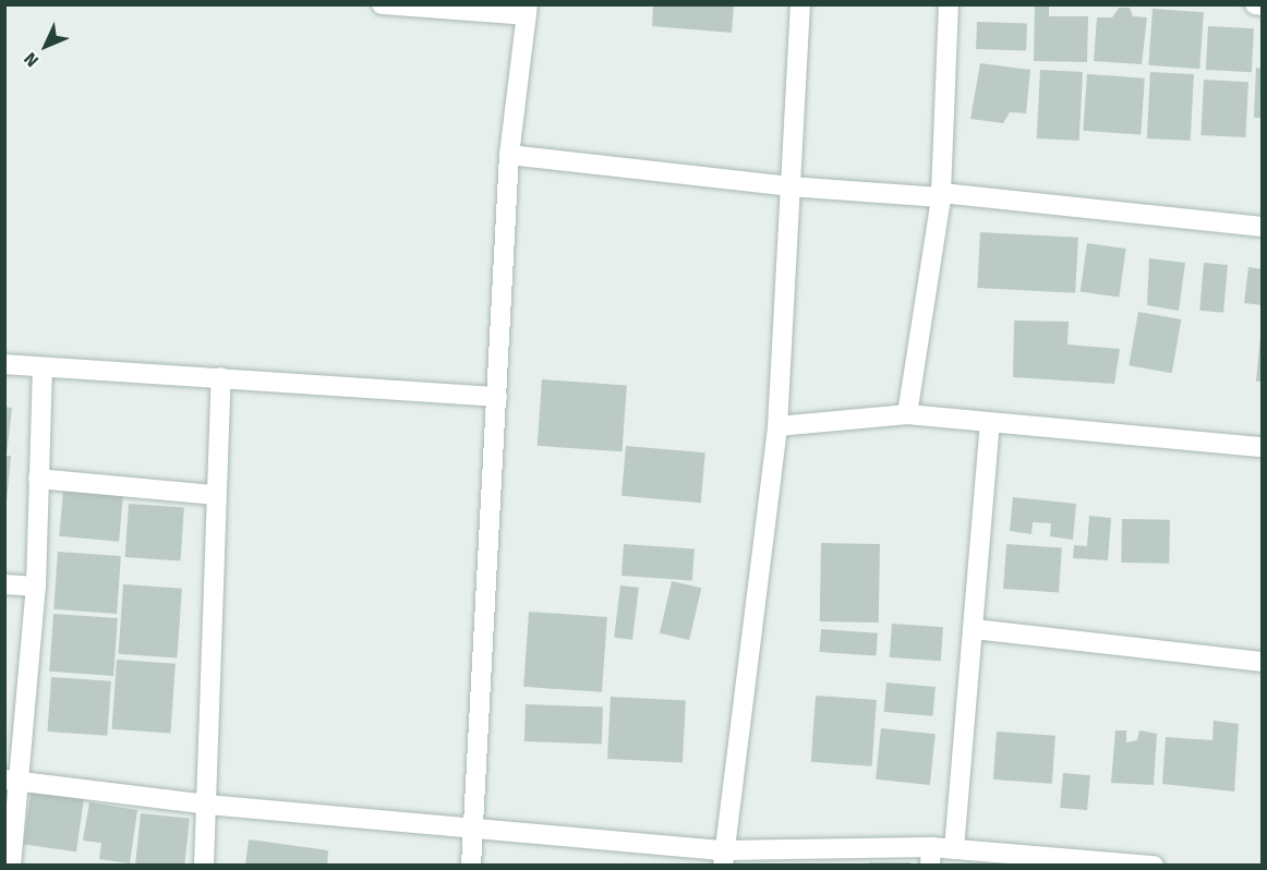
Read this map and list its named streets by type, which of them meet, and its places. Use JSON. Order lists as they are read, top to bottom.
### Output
{
  "north": "bottom left"
}
